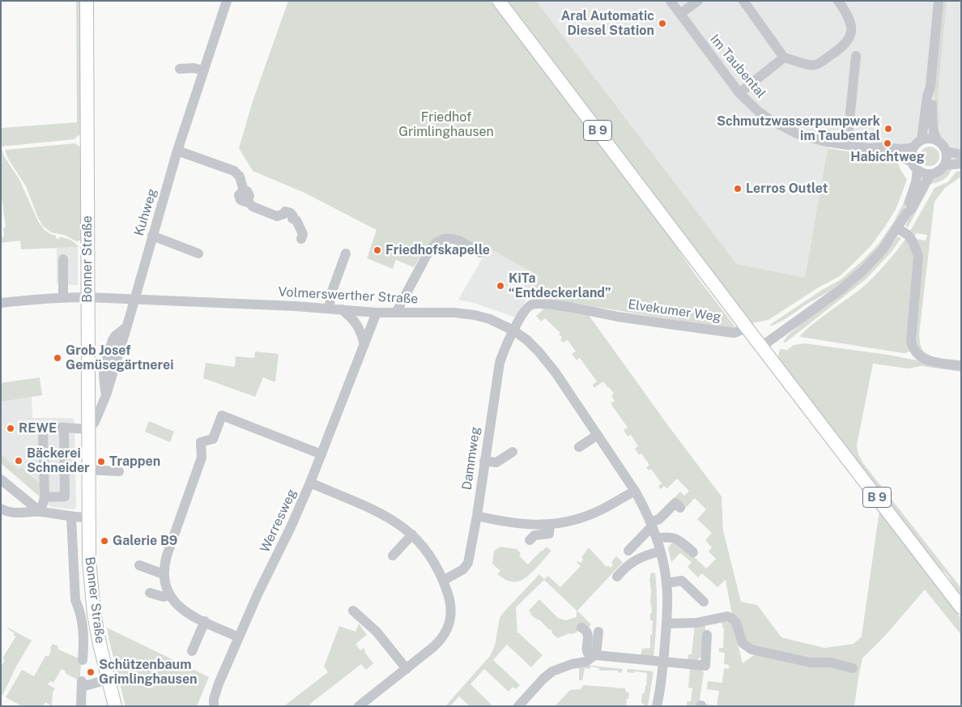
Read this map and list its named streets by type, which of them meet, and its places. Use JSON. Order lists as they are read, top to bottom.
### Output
{
  "streets": {
    "main road": ["B 9", "Bonner Straße"],
    "street": [
      "Im Taubental",
      "Kuhweg",
      "Volmerswerther Straße",
      "Elvekumer Weg",
      "Dammweg",
      "Werresweg"
    ]
  },
  "crossings": [
    ["B 9", "Elvekumer Weg"],
    ["Kuhweg", "Bonner Straße"],
    ["Kuhweg", "Volmerswerther Straße"],
    ["Bonner Straße", "Volmerswerther Straße"],
    ["Volmerswerther Straße", "Elvekumer Weg"],
    ["Volmerswerther Straße", "Dammweg"],
    ["Volmerswerther Straße", "Werresweg"],
    ["Elvekumer Weg", "Dammweg"]
  ],
  "parks": ["Friedhof Grimlinghausen"],
  "places": [
    "Aral Automatic Diesel Station",
    "Schmutzwasserpumpwerk im Taubental",
    "Habichtweg",
    "Lerros Outlet",
    "Friedhofskapelle",
    "KiTa “Entdeckerland”",
    "Grob Josef Gemüsegärtnerei",
    "REWE",
    "Bäckerei Schneider",
    "Trappen",
    "Galerie B9",
    "Schützenbaum Grimlinghausen"
  ]
}
